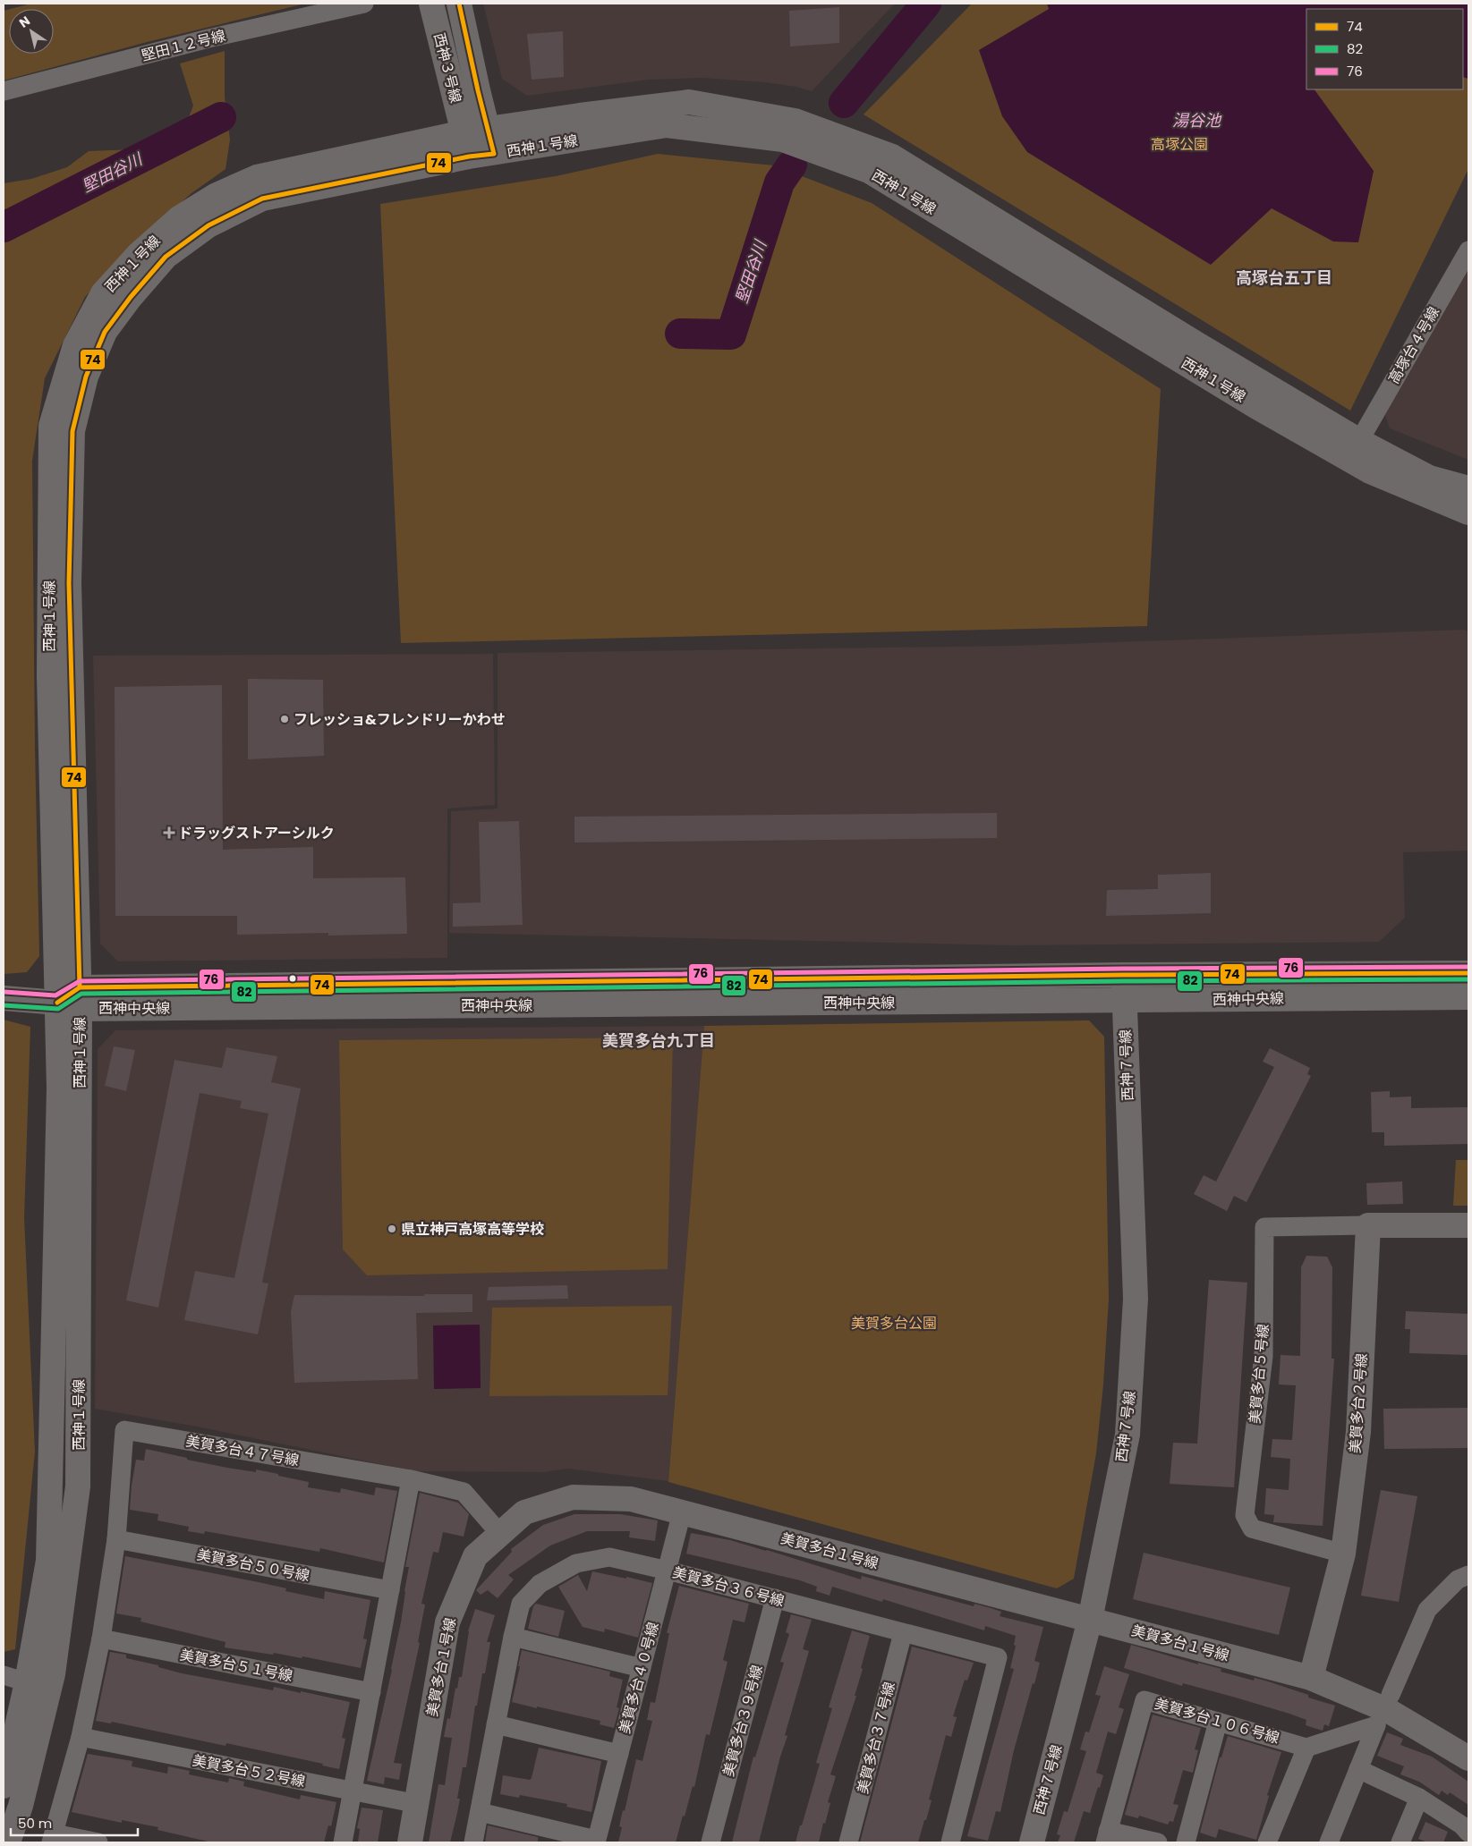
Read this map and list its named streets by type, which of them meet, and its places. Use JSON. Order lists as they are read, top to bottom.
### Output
{
  "streets": {
    "street": [
      "堅田１２号線",
      "西神３号線",
      "西神１号線",
      "高塚台４号線",
      "西神中央線",
      "西神７号線",
      "美賀多台５号線",
      "美賀多台２号線",
      "美賀多台４７号線",
      "美賀多台１号線",
      "美賀多台５０号線",
      "美賀多台３６号線",
      "美賀多台５１号線",
      "美賀多台４０号線",
      "美賀多台３９号線",
      "美賀多台１０６号線",
      "美賀多台３７号線",
      "美賀多台５２号線"
    ]
  },
  "crossings": [
    ["西神３号線", "西神１号線"],
    ["西神１号線", "高塚台４号線"],
    ["西神１号線", "西神中央線"],
    ["西神中央線", "西神７号線"],
    ["西神７号線", "美賀多台１号線"],
    ["美賀多台５号線", "美賀多台２号線"],
    ["美賀多台２号線", "美賀多台１号線"],
    ["美賀多台４７号線", "美賀多台５０号線"],
    ["美賀多台４７号線", "美賀多台５１号線"],
    ["美賀多台４７号線", "美賀多台５２号線"],
    ["美賀多台１号線", "美賀多台４０号線"],
    ["美賀多台１号線", "美賀多台５２号線"],
    ["美賀多台３６号線", "美賀多台４０号線"],
    ["美賀多台３６号線", "美賀多台３９号線"],
    ["美賀多台３６号線", "美賀多台３７号線"]
  ],
  "districts": ["高塚台五丁目", "美賀多台九丁目"],
  "water": ["湯谷池", "堅田谷川"],
  "parks": ["高塚公園", "美賀多台公園"],
  "places": {
    "other": ["フレッショ&フレンドリーかわせ", "県立神戸高塚高等学校"],
    "health": ["ドラッグストアーシルク"]
  },
  "lines": ["transit line 74", "transit line 76", "transit line 82"],
  "legend": ["74", "82", "76"],
  "scale_bar": "50 m",
  "north": "top left"
}
